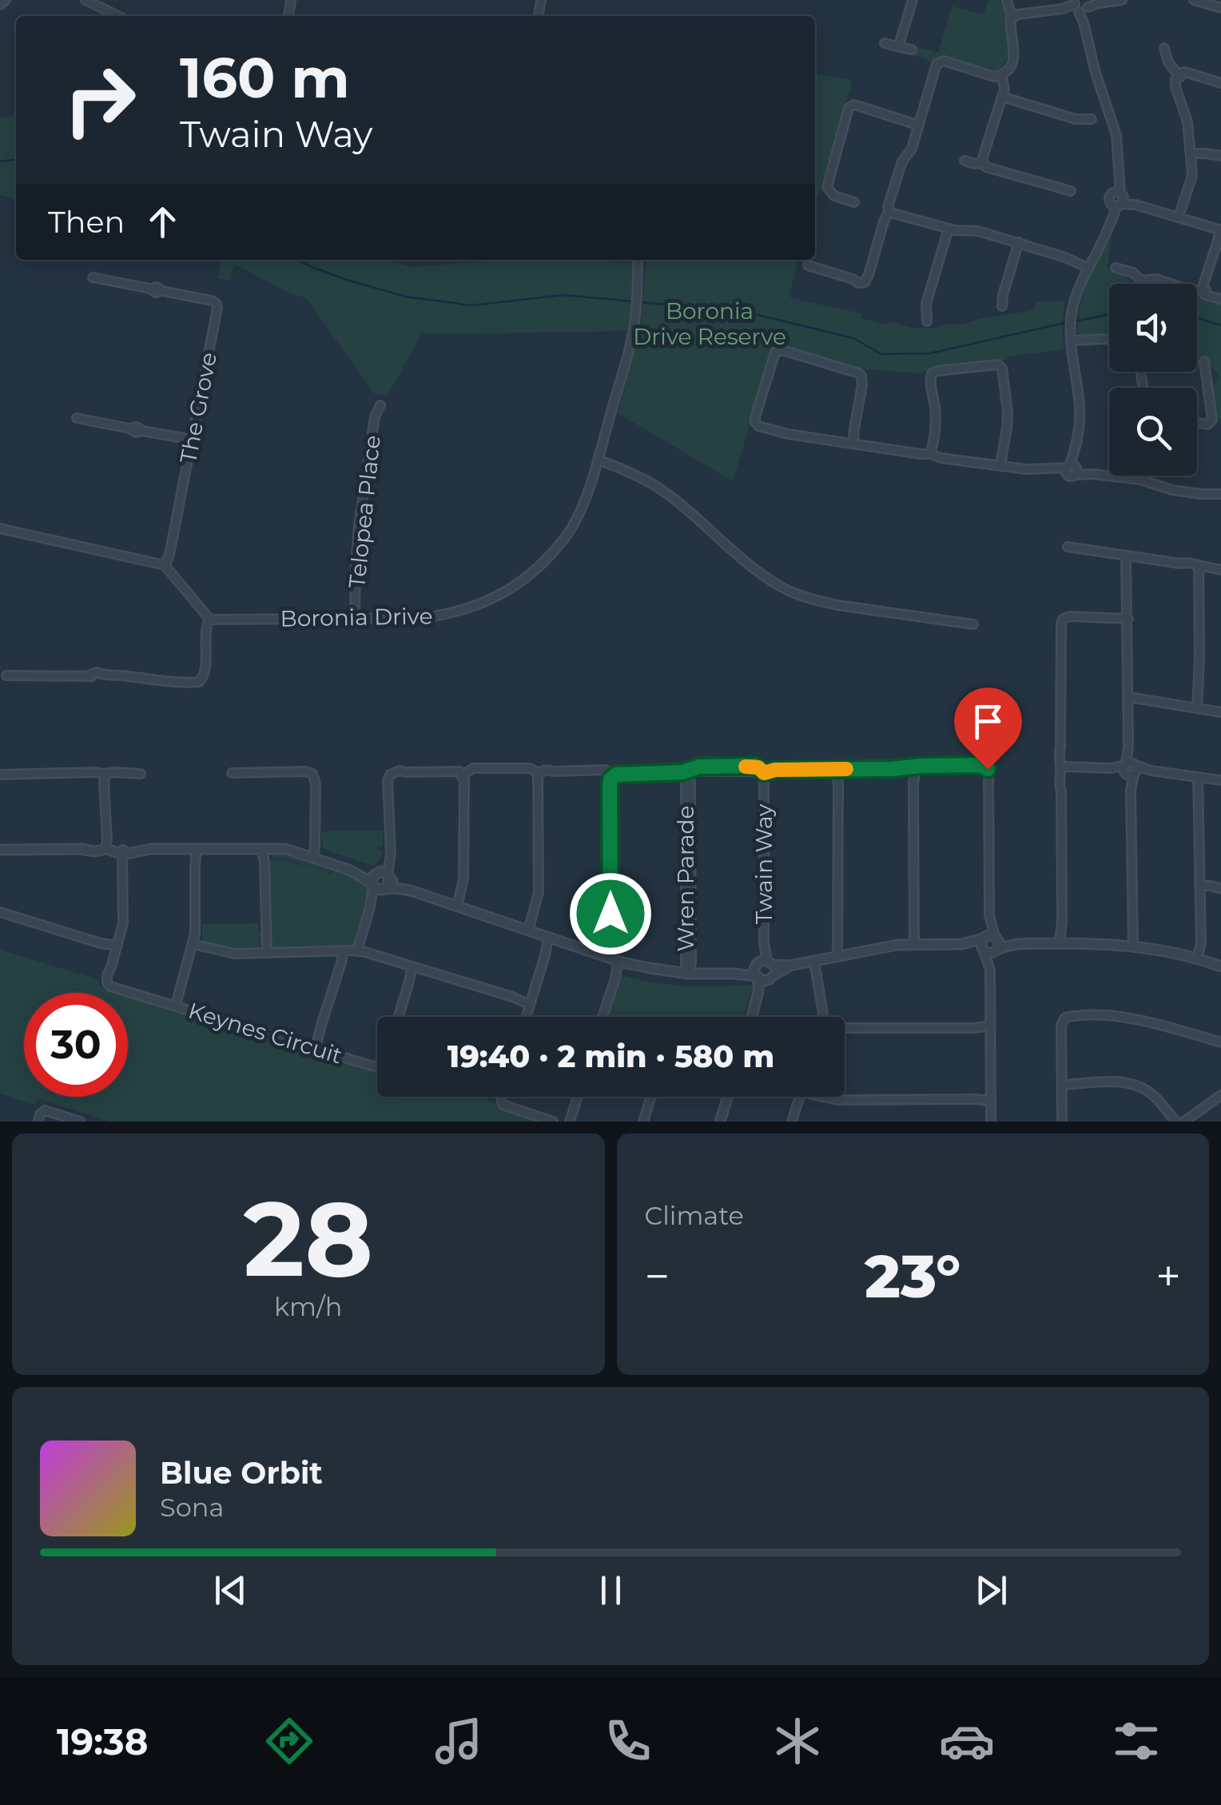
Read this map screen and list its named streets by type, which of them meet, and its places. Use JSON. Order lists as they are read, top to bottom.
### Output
{
  "streets": {
    "street": [
      "The Grove",
      "Telopea Place",
      "Boronia Drive",
      "Twain Way",
      "Wren Parade",
      "Keynes Circuit"
    ]
  },
  "crossings": [
    ["Telopea Place", "Boronia Drive"],
    ["Twain Way", "Wren Parade"]
  ],
  "parks": ["Boronia Drive Reserve"],
  "page": {
    "turn": ["160 m", "Twain Way"],
    "then": "Then",
    "limit": "30",
    "trip": "19:40 · 2 min · 580 m",
    "tile": [
      ["28", "km/h"],
      "Climate"
    ],
    "heat": ["−", "23°", "+"],
    "song": ["Blue Orbit", "Sona"],
    "tabs": "19:38"
  }
}
